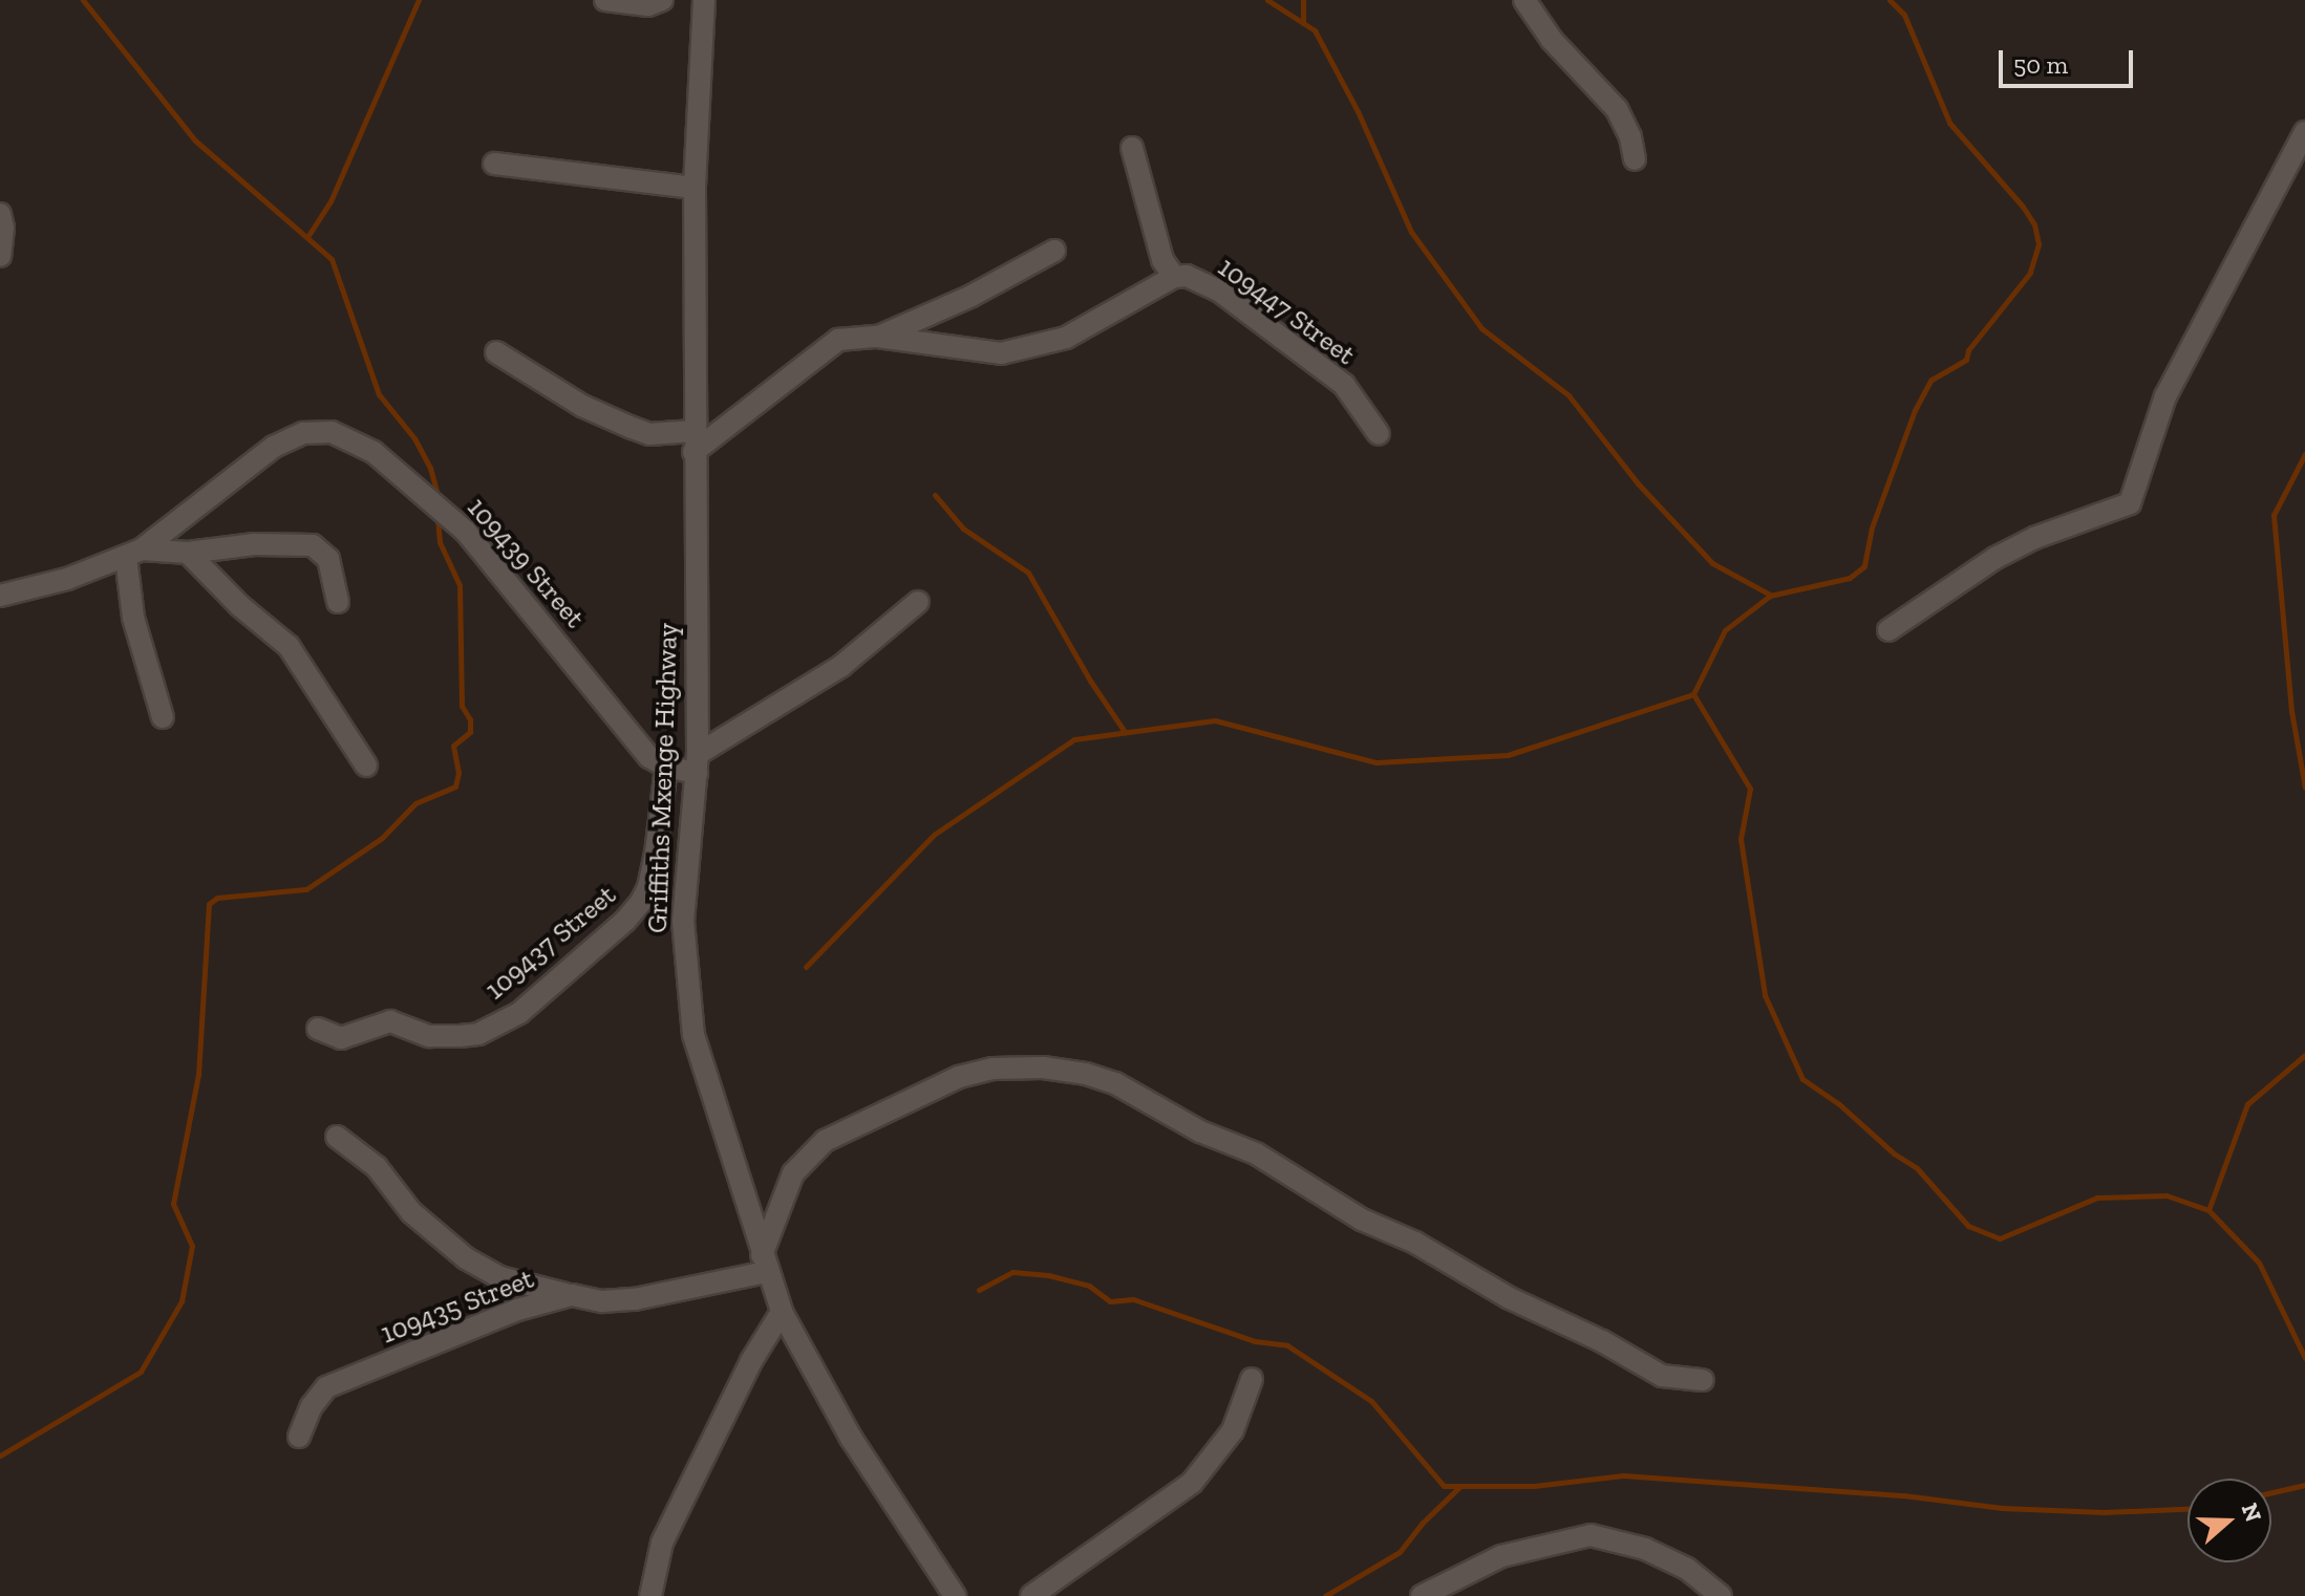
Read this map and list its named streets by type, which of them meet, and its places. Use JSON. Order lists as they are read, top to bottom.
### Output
{
  "streets": {
    "street": [
      "109447 Street",
      "109439 Street",
      "Griffiths Mxenge Highway",
      "109437 Street",
      "109435 Street"
    ]
  },
  "crossings": [
    ["109447 Street", "Griffiths Mxenge Highway"],
    ["109439 Street", "Griffiths Mxenge Highway"],
    ["109439 Street", "109437 Street"],
    ["Griffiths Mxenge Highway", "109435 Street"]
  ],
  "scale_bar": "50 m",
  "north": "right"
}
